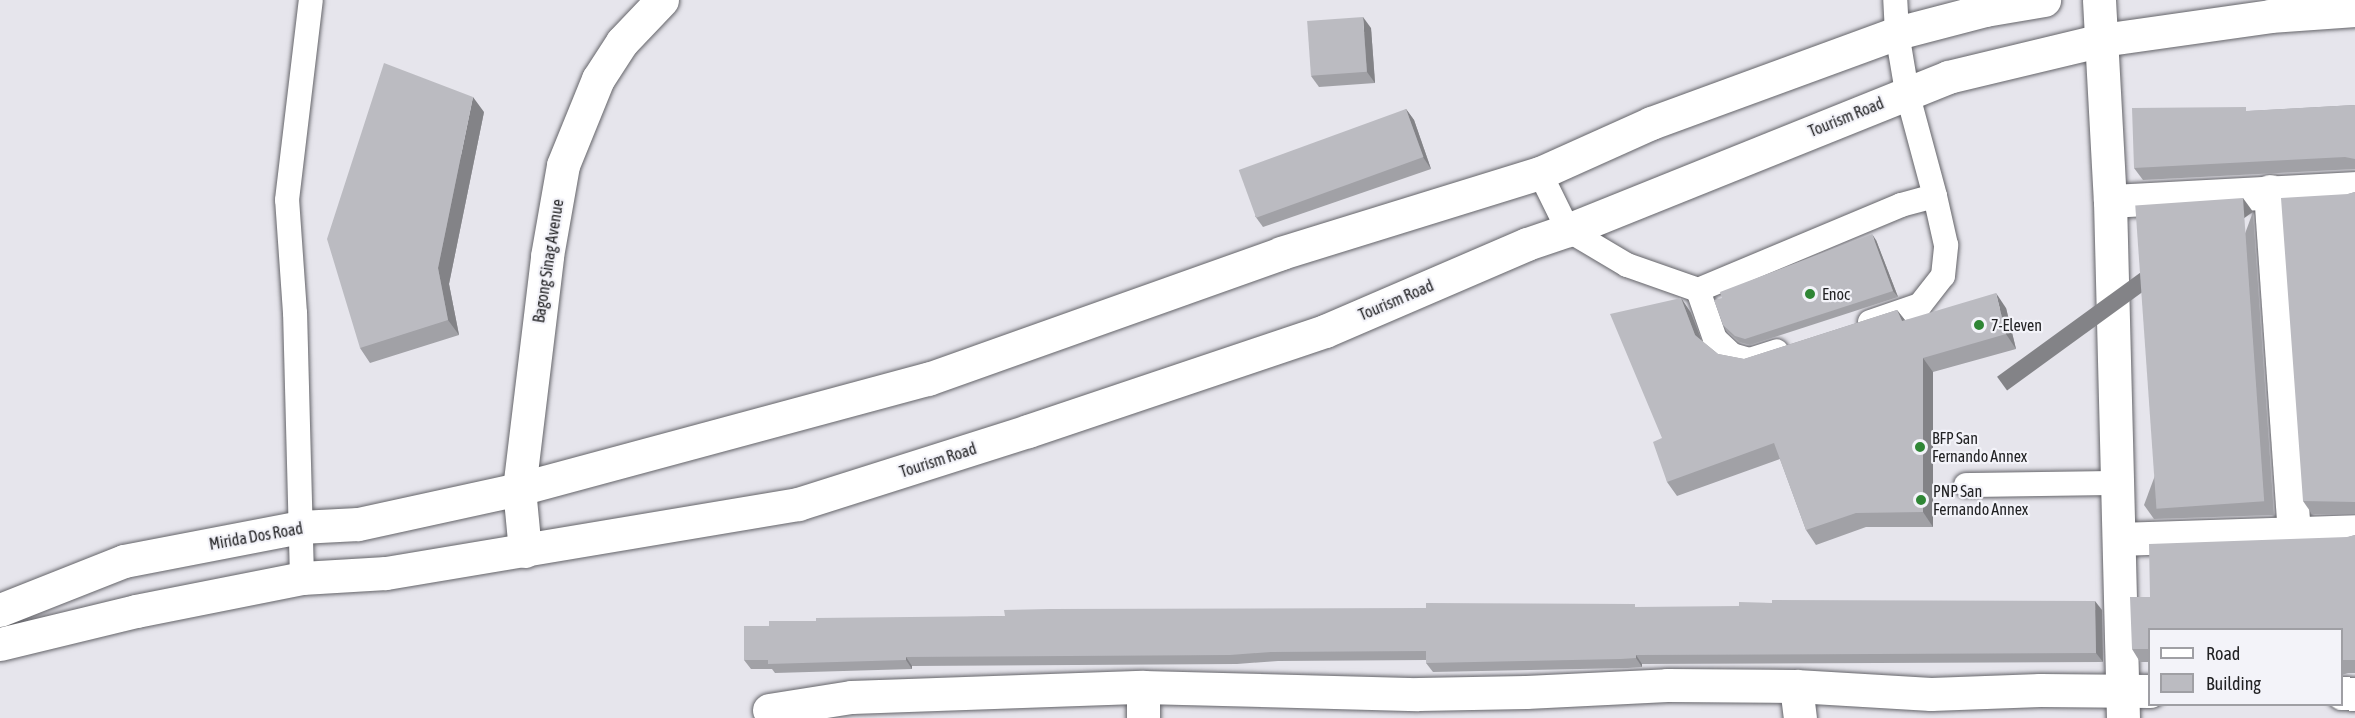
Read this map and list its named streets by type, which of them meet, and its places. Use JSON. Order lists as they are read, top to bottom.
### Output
{
  "streets": {
    "main road": ["Tourism Road", "Bagong Sinag Avenue", "Mirida Dos Road"]
  },
  "crossings": [
    ["Tourism Road", "Bagong Sinag Avenue"],
    ["Bagong Sinag Avenue", "Mirida Dos Road"]
  ],
  "places": [
    "Enoc",
    "7-Eleven",
    "BFP San Fernando Annex",
    "PNP San Fernando Annex"
  ],
  "legend": ["Road", "Building"]
}
